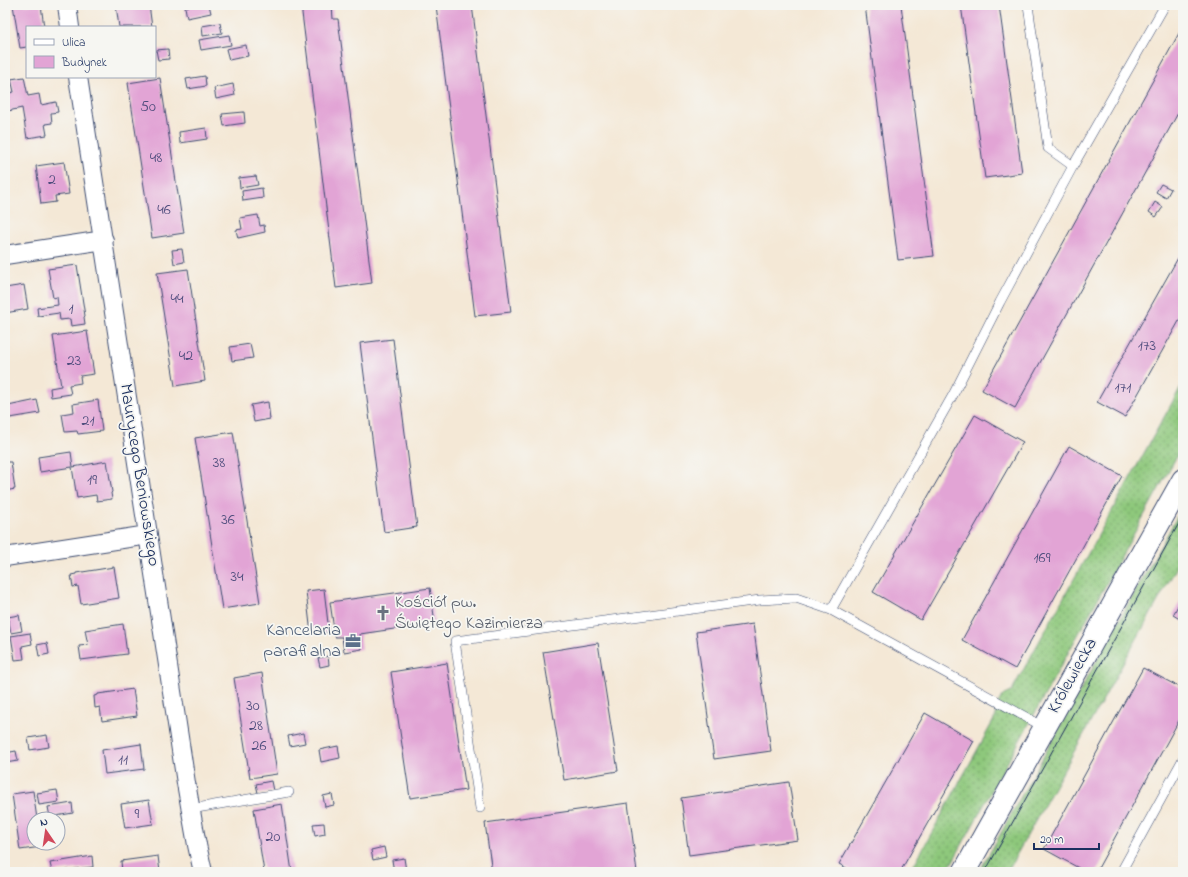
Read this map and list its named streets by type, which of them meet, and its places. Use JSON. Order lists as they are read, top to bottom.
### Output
{
  "streets": {
    "main road": ["Królewiecka"],
    "street": ["Maurycego Beniowskiego"]
  },
  "places": {
    "church": ["Kościół pw. Świętego Kazimierza"],
    "office": ["Kancelaria parafialna"]
  },
  "house_numbers": [
    "50",
    "48",
    "2",
    "46",
    "44",
    "1",
    "173",
    "42",
    "23",
    "171",
    "21",
    "38",
    "19",
    "36",
    "169",
    "34",
    "30",
    "28",
    "26",
    "11",
    "9",
    "20"
  ],
  "legend": ["Ulica", "Budynek"],
  "scale_bar": "20 m",
  "north": "top"
}
